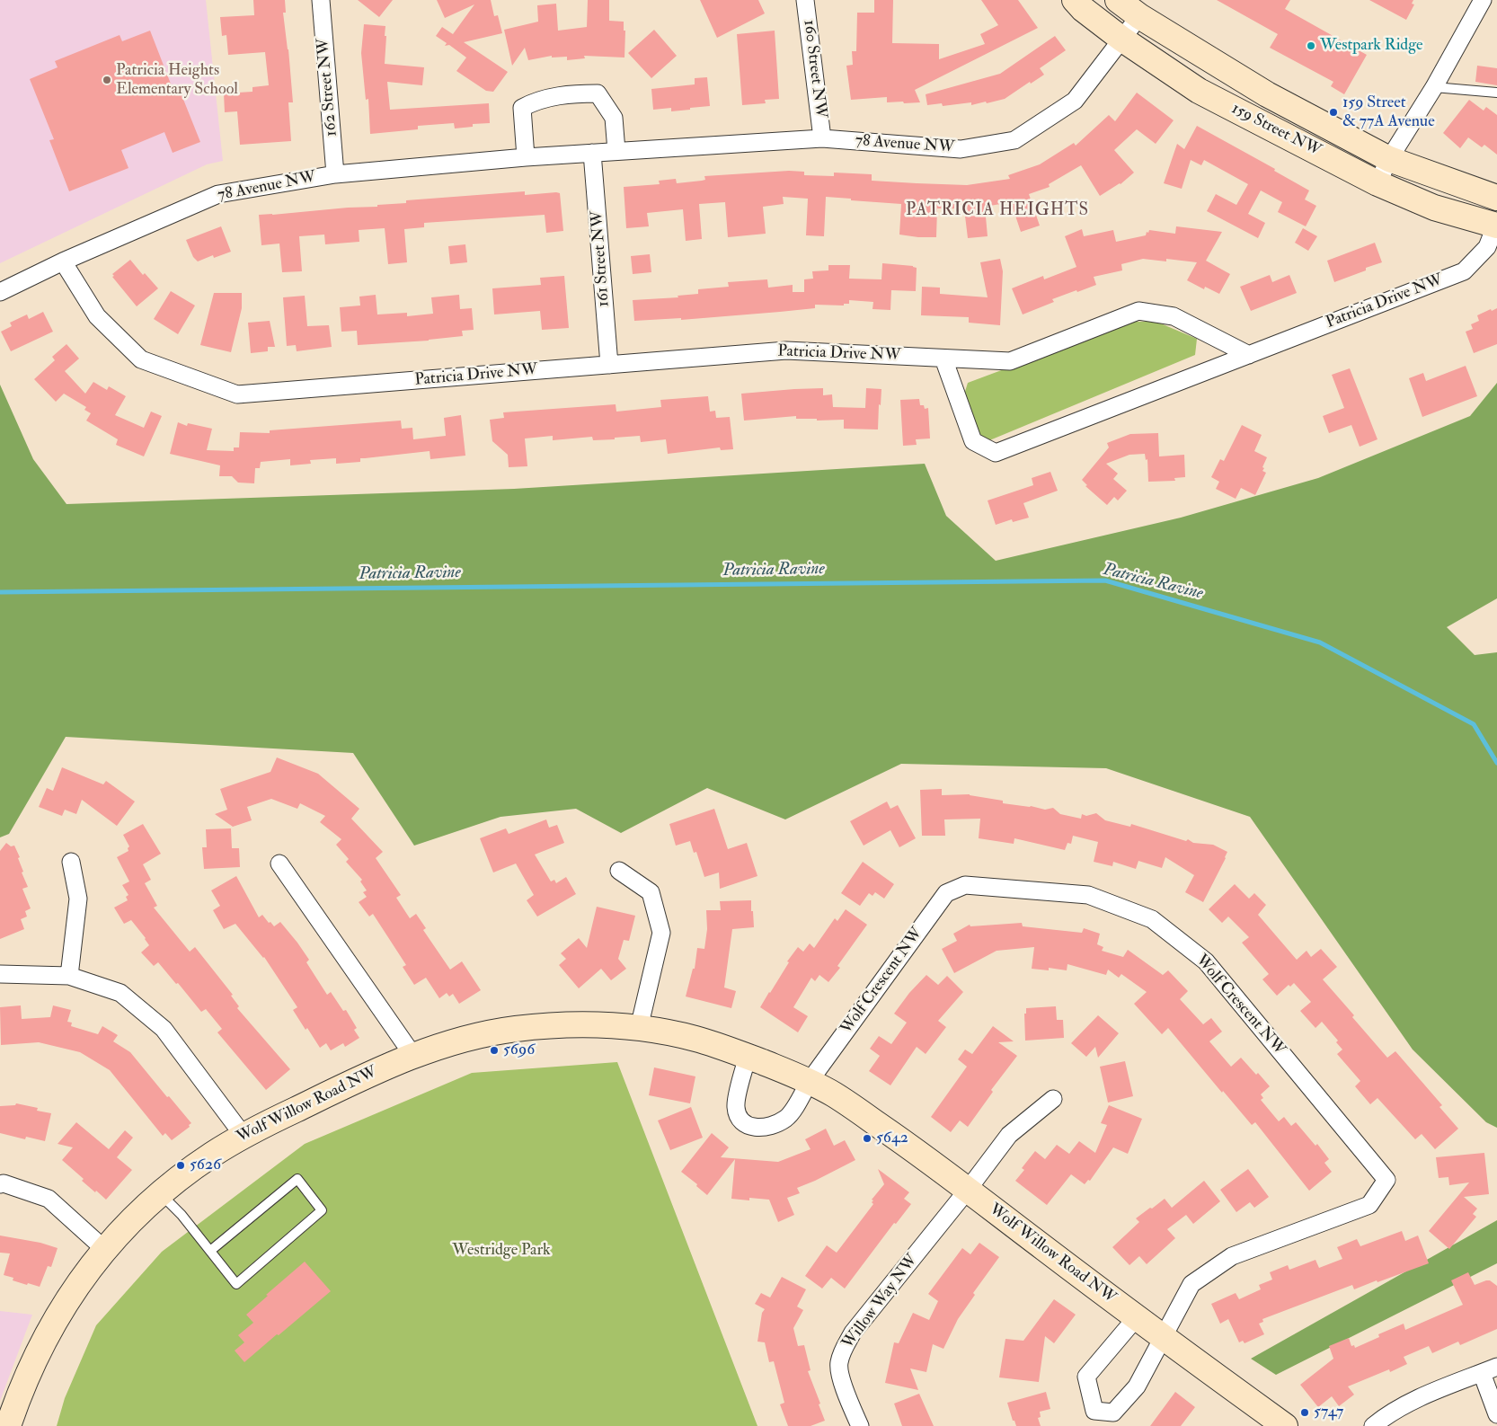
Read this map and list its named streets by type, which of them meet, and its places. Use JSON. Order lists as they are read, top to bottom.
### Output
{
  "streets": {
    "street": [
      "160 Street NW",
      "162 Street NW",
      "159 Street NW",
      "78 Avenue NW",
      "161 Street NW",
      "Patricia Drive NW",
      "Wolf Crescent NW",
      "Wolf Willow Road NW",
      "Willow Way NW"
    ]
  },
  "crossings": [
    ["160 Street NW", "78 Avenue NW"],
    ["162 Street NW", "78 Avenue NW"],
    ["159 Street NW", "78 Avenue NW"],
    ["159 Street NW", "Patricia Drive NW"],
    ["78 Avenue NW", "161 Street NW"],
    ["78 Avenue NW", "Patricia Drive NW"],
    ["161 Street NW", "Patricia Drive NW"],
    ["Wolf Crescent NW", "Wolf Willow Road NW"],
    ["Wolf Willow Road NW", "Willow Way NW"]
  ],
  "districts": ["PATRICIA HEIGHTS"],
  "water": ["Patricia Ravine"],
  "parks": ["Westridge Park"],
  "places": [
    "Westpark Ridge",
    "Patricia Heights Elementary School",
    "159 Street & 77A Avenue",
    "5696",
    "5642",
    "5626",
    "5747"
  ]
}
